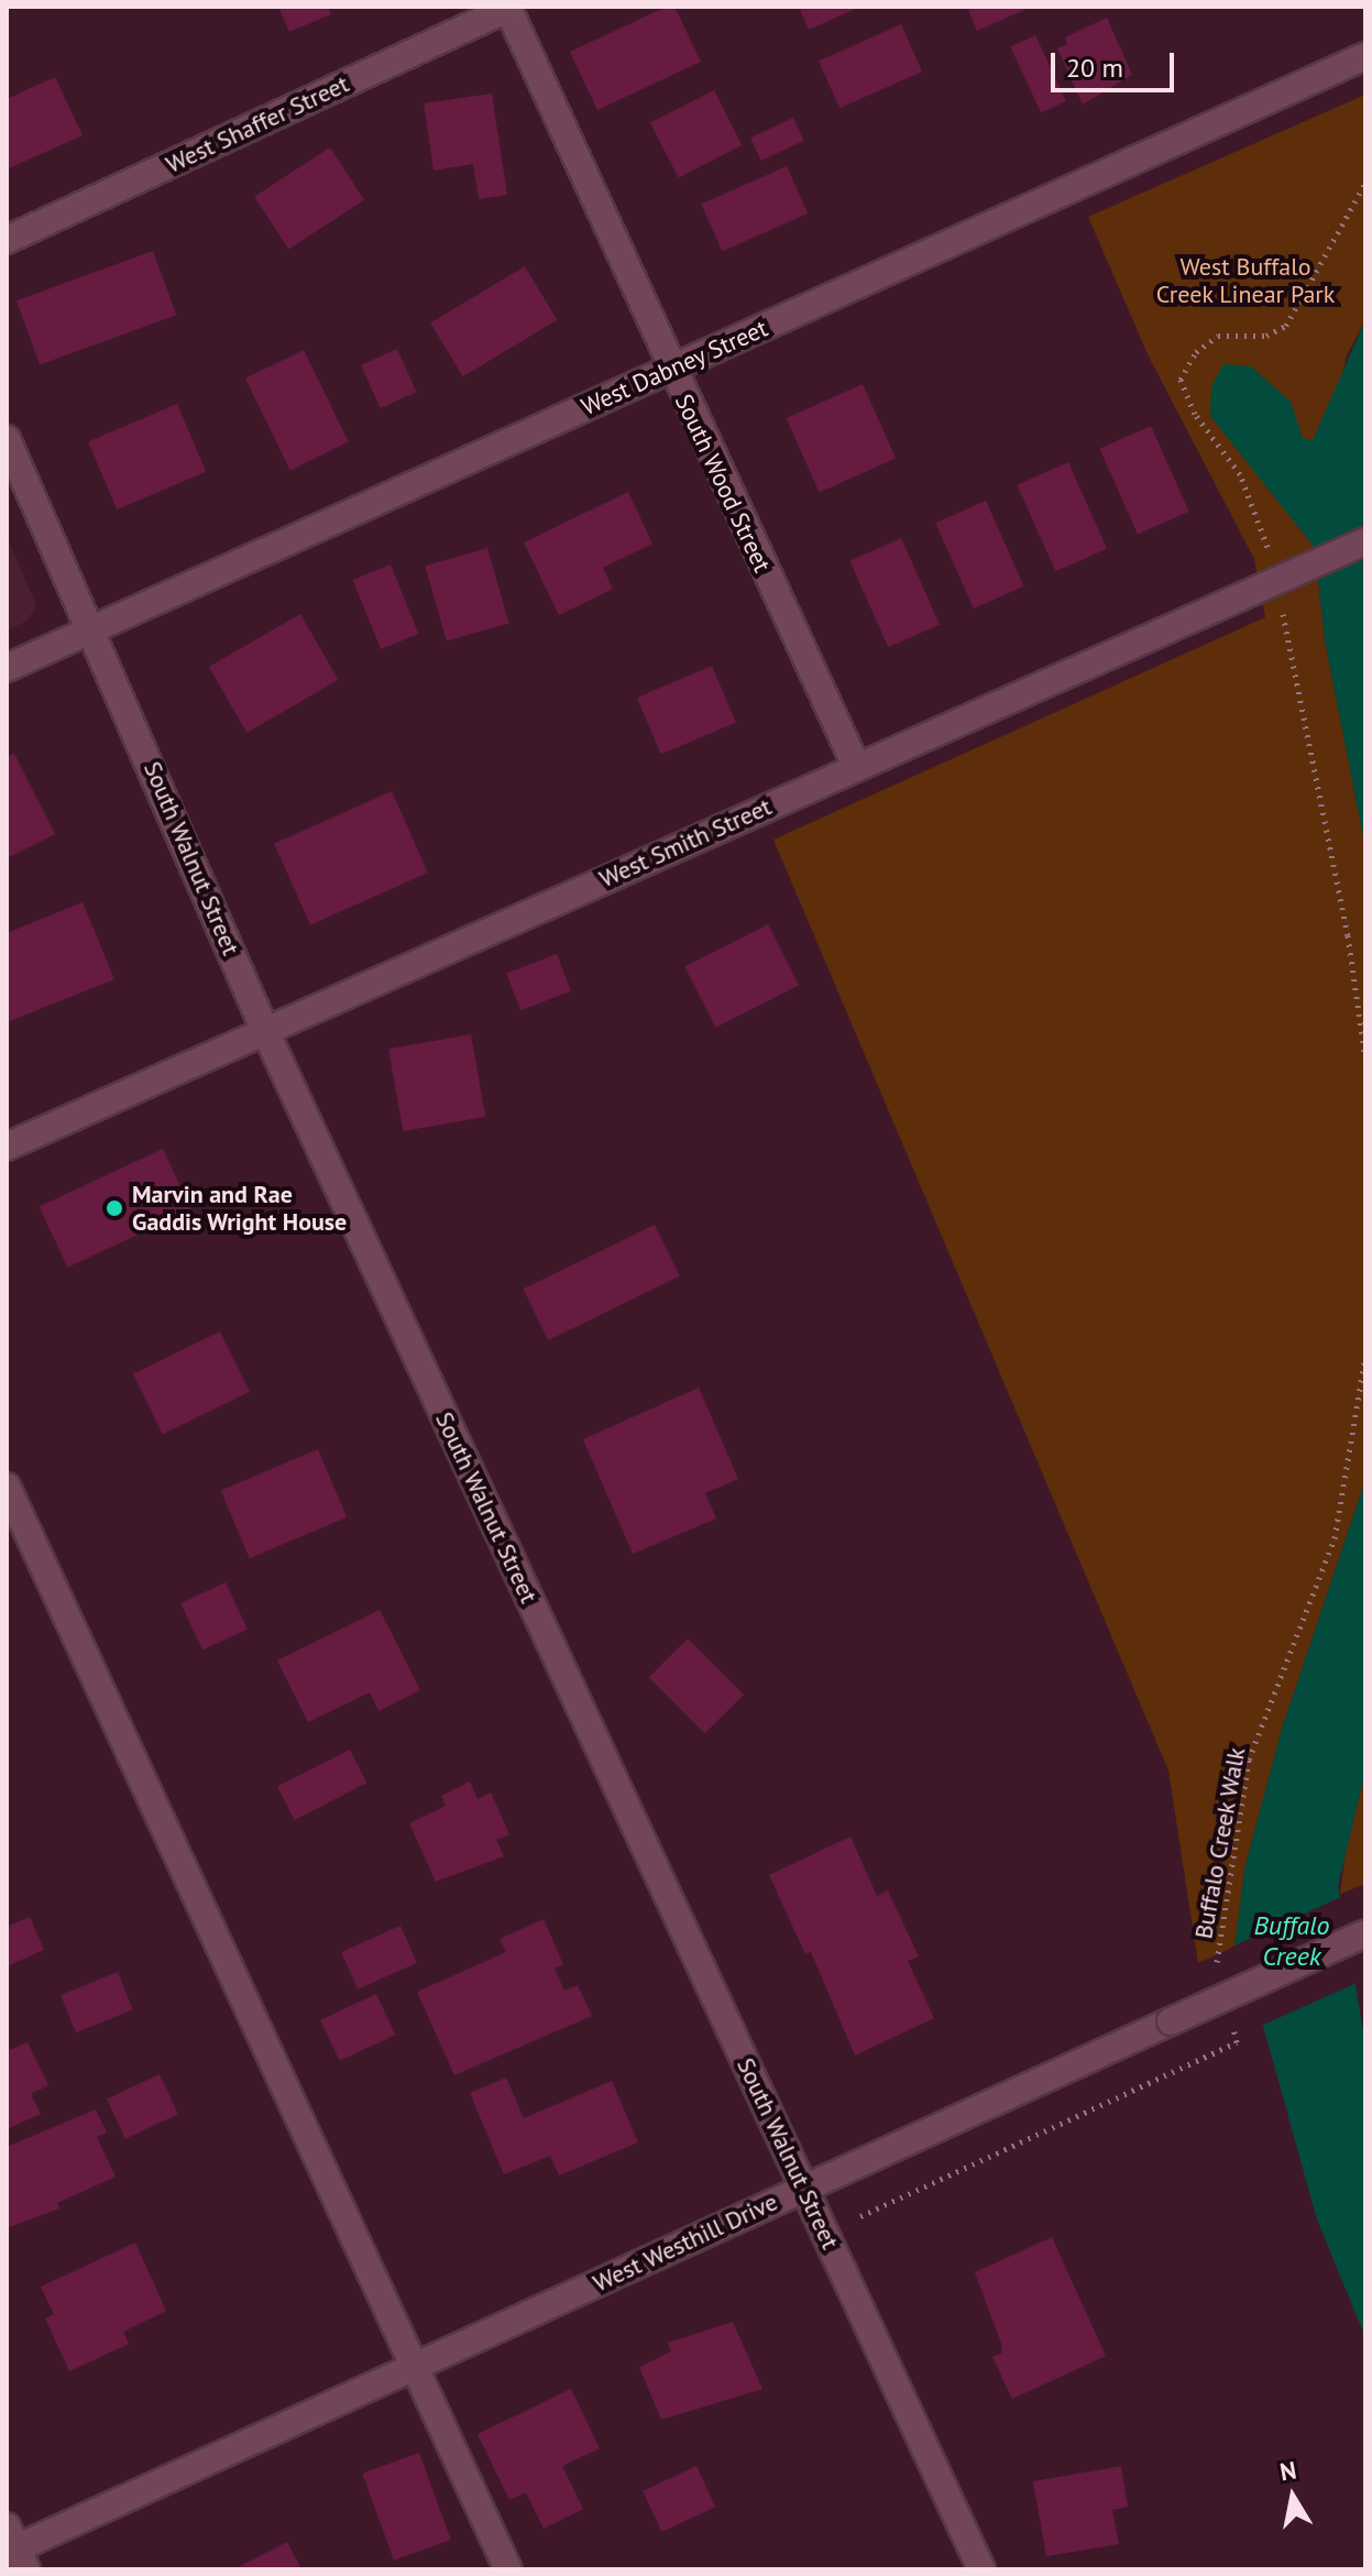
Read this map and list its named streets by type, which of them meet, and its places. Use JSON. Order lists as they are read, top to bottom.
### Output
{
  "streets": {
    "street": [
      "West Shaffer Street",
      "West Dabney Street",
      "South Wood Street",
      "West Smith Street",
      "South Walnut Street",
      "West Westhill Drive"
    ],
    "path": ["Buffalo Creek Walk"]
  },
  "crossings": [
    ["West Shaffer Street", "South Wood Street"],
    ["West Dabney Street", "South Wood Street"],
    ["West Dabney Street", "South Walnut Street"],
    ["South Wood Street", "West Smith Street"],
    ["West Smith Street", "South Walnut Street"],
    ["South Walnut Street", "West Westhill Drive"]
  ],
  "water": ["Buffalo Creek"],
  "parks": ["West Buffalo Creek Linear Park"],
  "places": ["Marvin and Rae Gaddis Wright House"],
  "scale_bar": "20 m",
  "north": "top"
}
